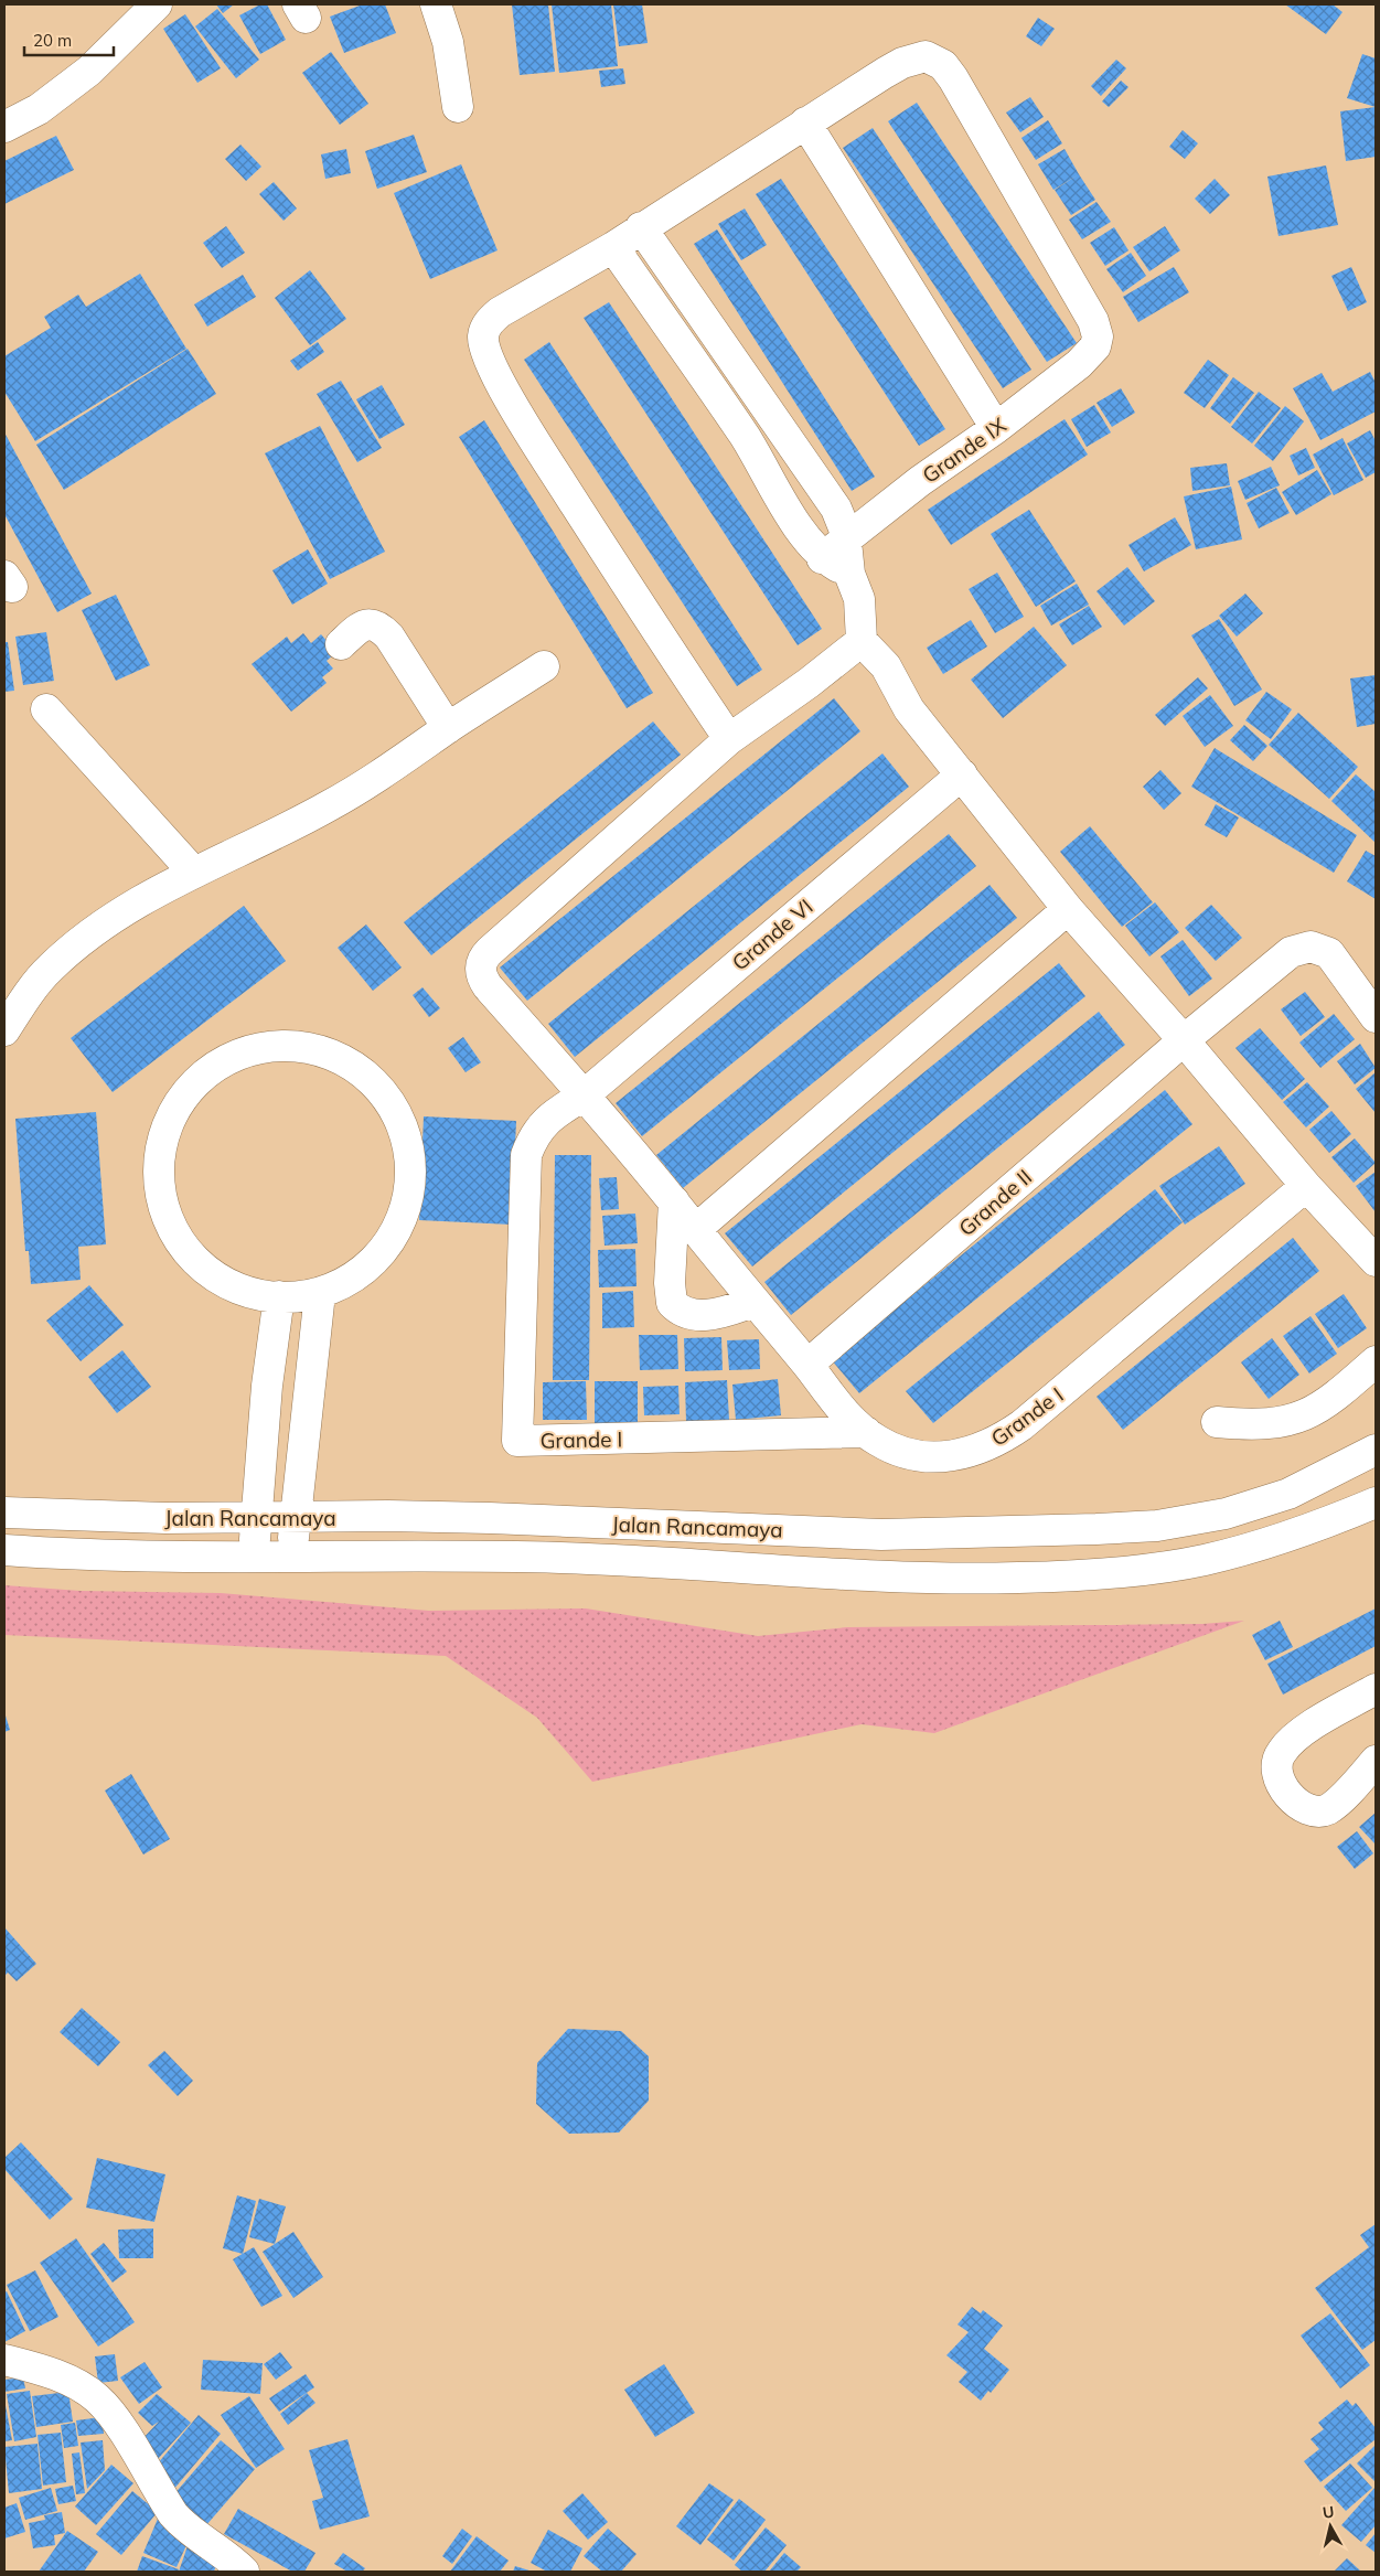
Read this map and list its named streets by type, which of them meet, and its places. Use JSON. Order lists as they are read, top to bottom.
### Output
{
  "streets": {
    "street": [
      "Grande IX",
      "Grande VI",
      "Grande II",
      "Grande I",
      "Jalan Rancamaya"
    ]
  },
  "crossings": [
    ["Grande VI", "Grande I"]
  ],
  "scale_bar": "20 m",
  "north": "top"
}
